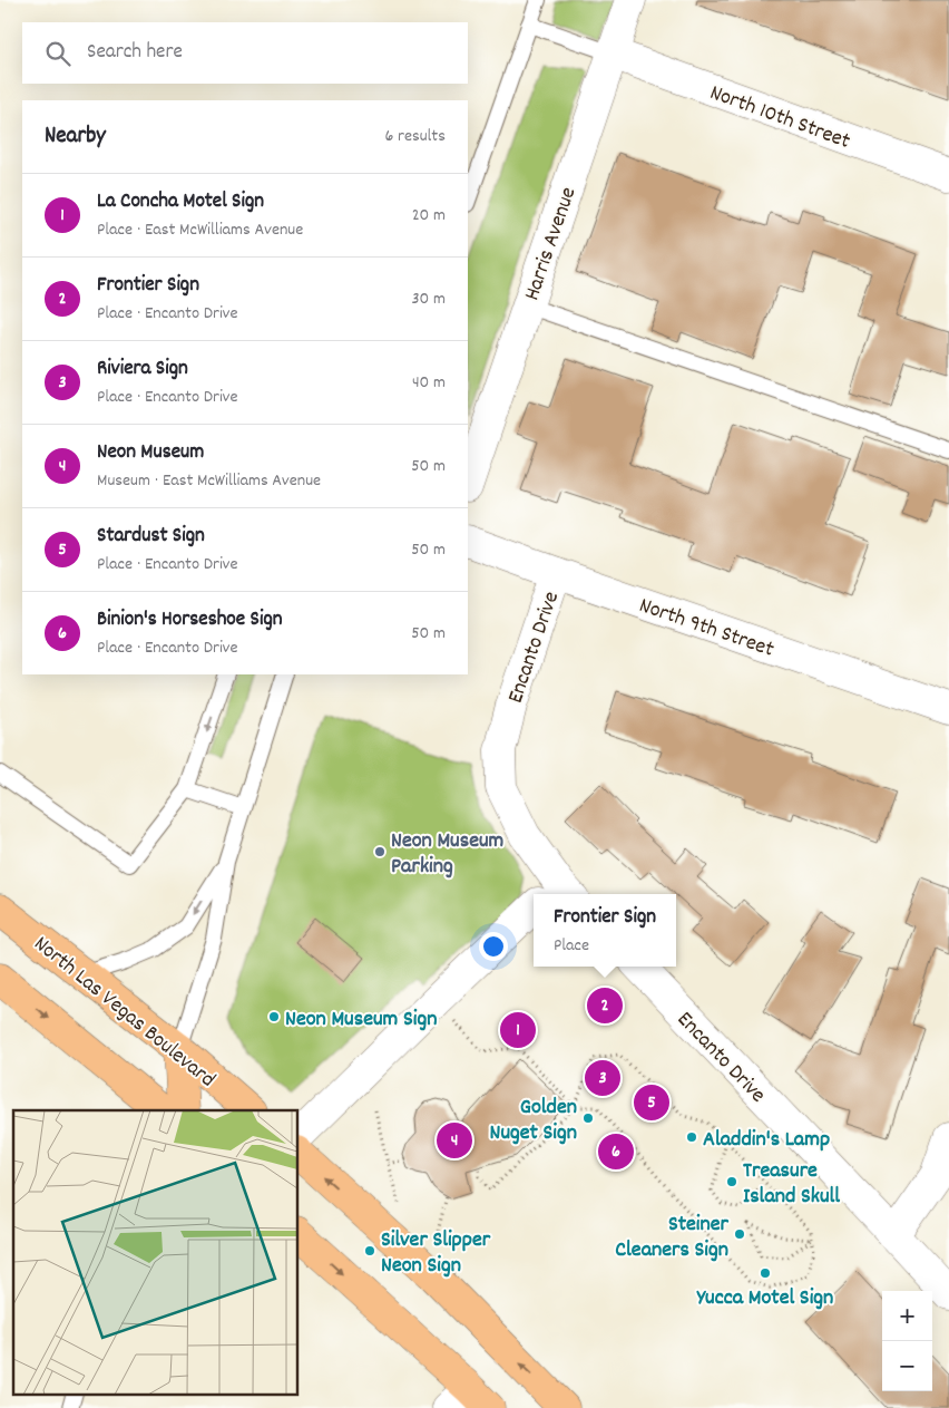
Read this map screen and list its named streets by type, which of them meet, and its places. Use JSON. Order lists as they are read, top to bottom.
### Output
{
  "streets": {
    "main road": ["North Las Vegas Boulevard"],
    "street": [
      "North 10th Street",
      "Harris Avenue",
      "North 9th Street",
      "Encanto Drive"
    ]
  },
  "crossings": [
    ["North 10th Street", "Harris Avenue"],
    ["North 9th Street", "Encanto Drive"]
  ],
  "places": [
    "Neon Museum Parking",
    "Neon Museum Sign",
    "Golden Nuget Sign",
    "Aladdin's Lamp",
    "Treasure Island Skull",
    "Steiner Cleaners Sign",
    "Silver Slipper Neon Sign",
    "Yucca Motel Sign"
  ],
  "page": {
    "search": "Search here",
    "heading": ["Nearby", "6 results"],
    "list": [
      {
        "mark": "1",
        "name": "La Concha Motel Sign",
        "note": "Place · East McWilliams Avenue",
        "value": "20 m"
      },
      {
        "mark": "2",
        "name": "Frontier Sign",
        "note": "Place · Encanto Drive",
        "value": "30 m"
      },
      {
        "mark": "3",
        "name": "Riviera Sign",
        "note": "Place · Encanto Drive",
        "value": "40 m"
      },
      {
        "mark": "4",
        "name": "Neon Museum",
        "note": "Museum · East McWilliams Avenue",
        "value": "50 m"
      },
      {
        "mark": "5",
        "name": "Stardust Sign",
        "note": "Place · Encanto Drive",
        "value": "50 m"
      },
      {
        "mark": "6",
        "name": "Binion's Horseshoe Sign",
        "note": "Place · Encanto Drive",
        "value": "50 m"
      }
    ],
    "popup": ["Frontier Sign", "Place"],
    "pins": [
      "2",
      "1",
      "3",
      "5",
      "4",
      "6"
    ],
    "map_buttons": ["+", "−"]
  }
}
